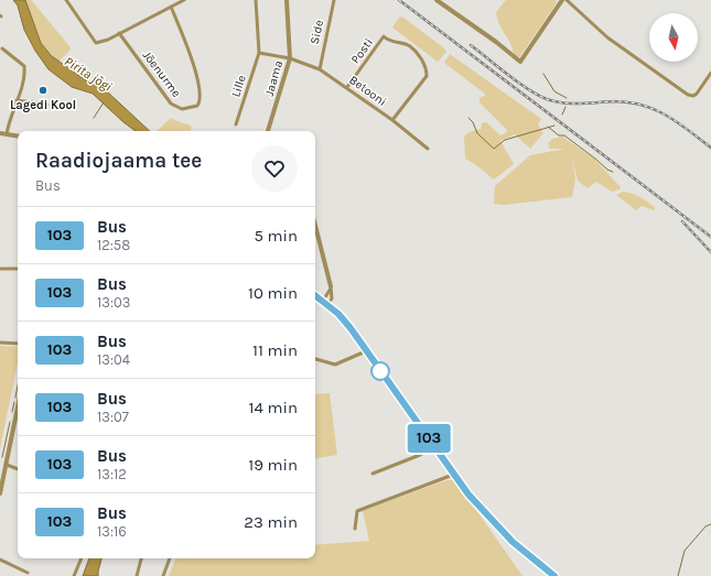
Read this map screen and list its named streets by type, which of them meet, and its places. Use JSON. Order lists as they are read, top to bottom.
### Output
{
  "streets": {
    "street": [
      "Side",
      "Posti",
      "Jõenurme",
      "Jaama",
      "Lille",
      "Betooni"
    ]
  },
  "crossings": [
    ["Side", "Betooni"],
    ["Posti", "Betooni"],
    ["Jaama", "Betooni"]
  ],
  "water": ["Pirita jõgi"],
  "places": ["Lagedi Kool"],
  "lines": ["bus line 103"],
  "north": "bottom",
  "page": {
    "on_map": "103",
    "heading": ["Raadiojaama tee", "Bus"],
    "list": [
      {
        "mark": "103",
        "name": "Bus",
        "note": "12:58",
        "value": "5 min"
      },
      {
        "mark": "103",
        "name": "Bus",
        "note": "13:03",
        "value": "10 min"
      },
      {
        "mark": "103",
        "name": "Bus",
        "note": "13:04",
        "value": "11 min"
      },
      {
        "mark": "103",
        "name": "Bus",
        "note": "13:07",
        "value": "14 min"
      },
      {
        "mark": "103",
        "name": "Bus",
        "note": "13:12",
        "value": "19 min"
      },
      {
        "mark": "103",
        "name": "Bus",
        "note": "13:16",
        "value": "23 min"
      }
    ]
  }
}
